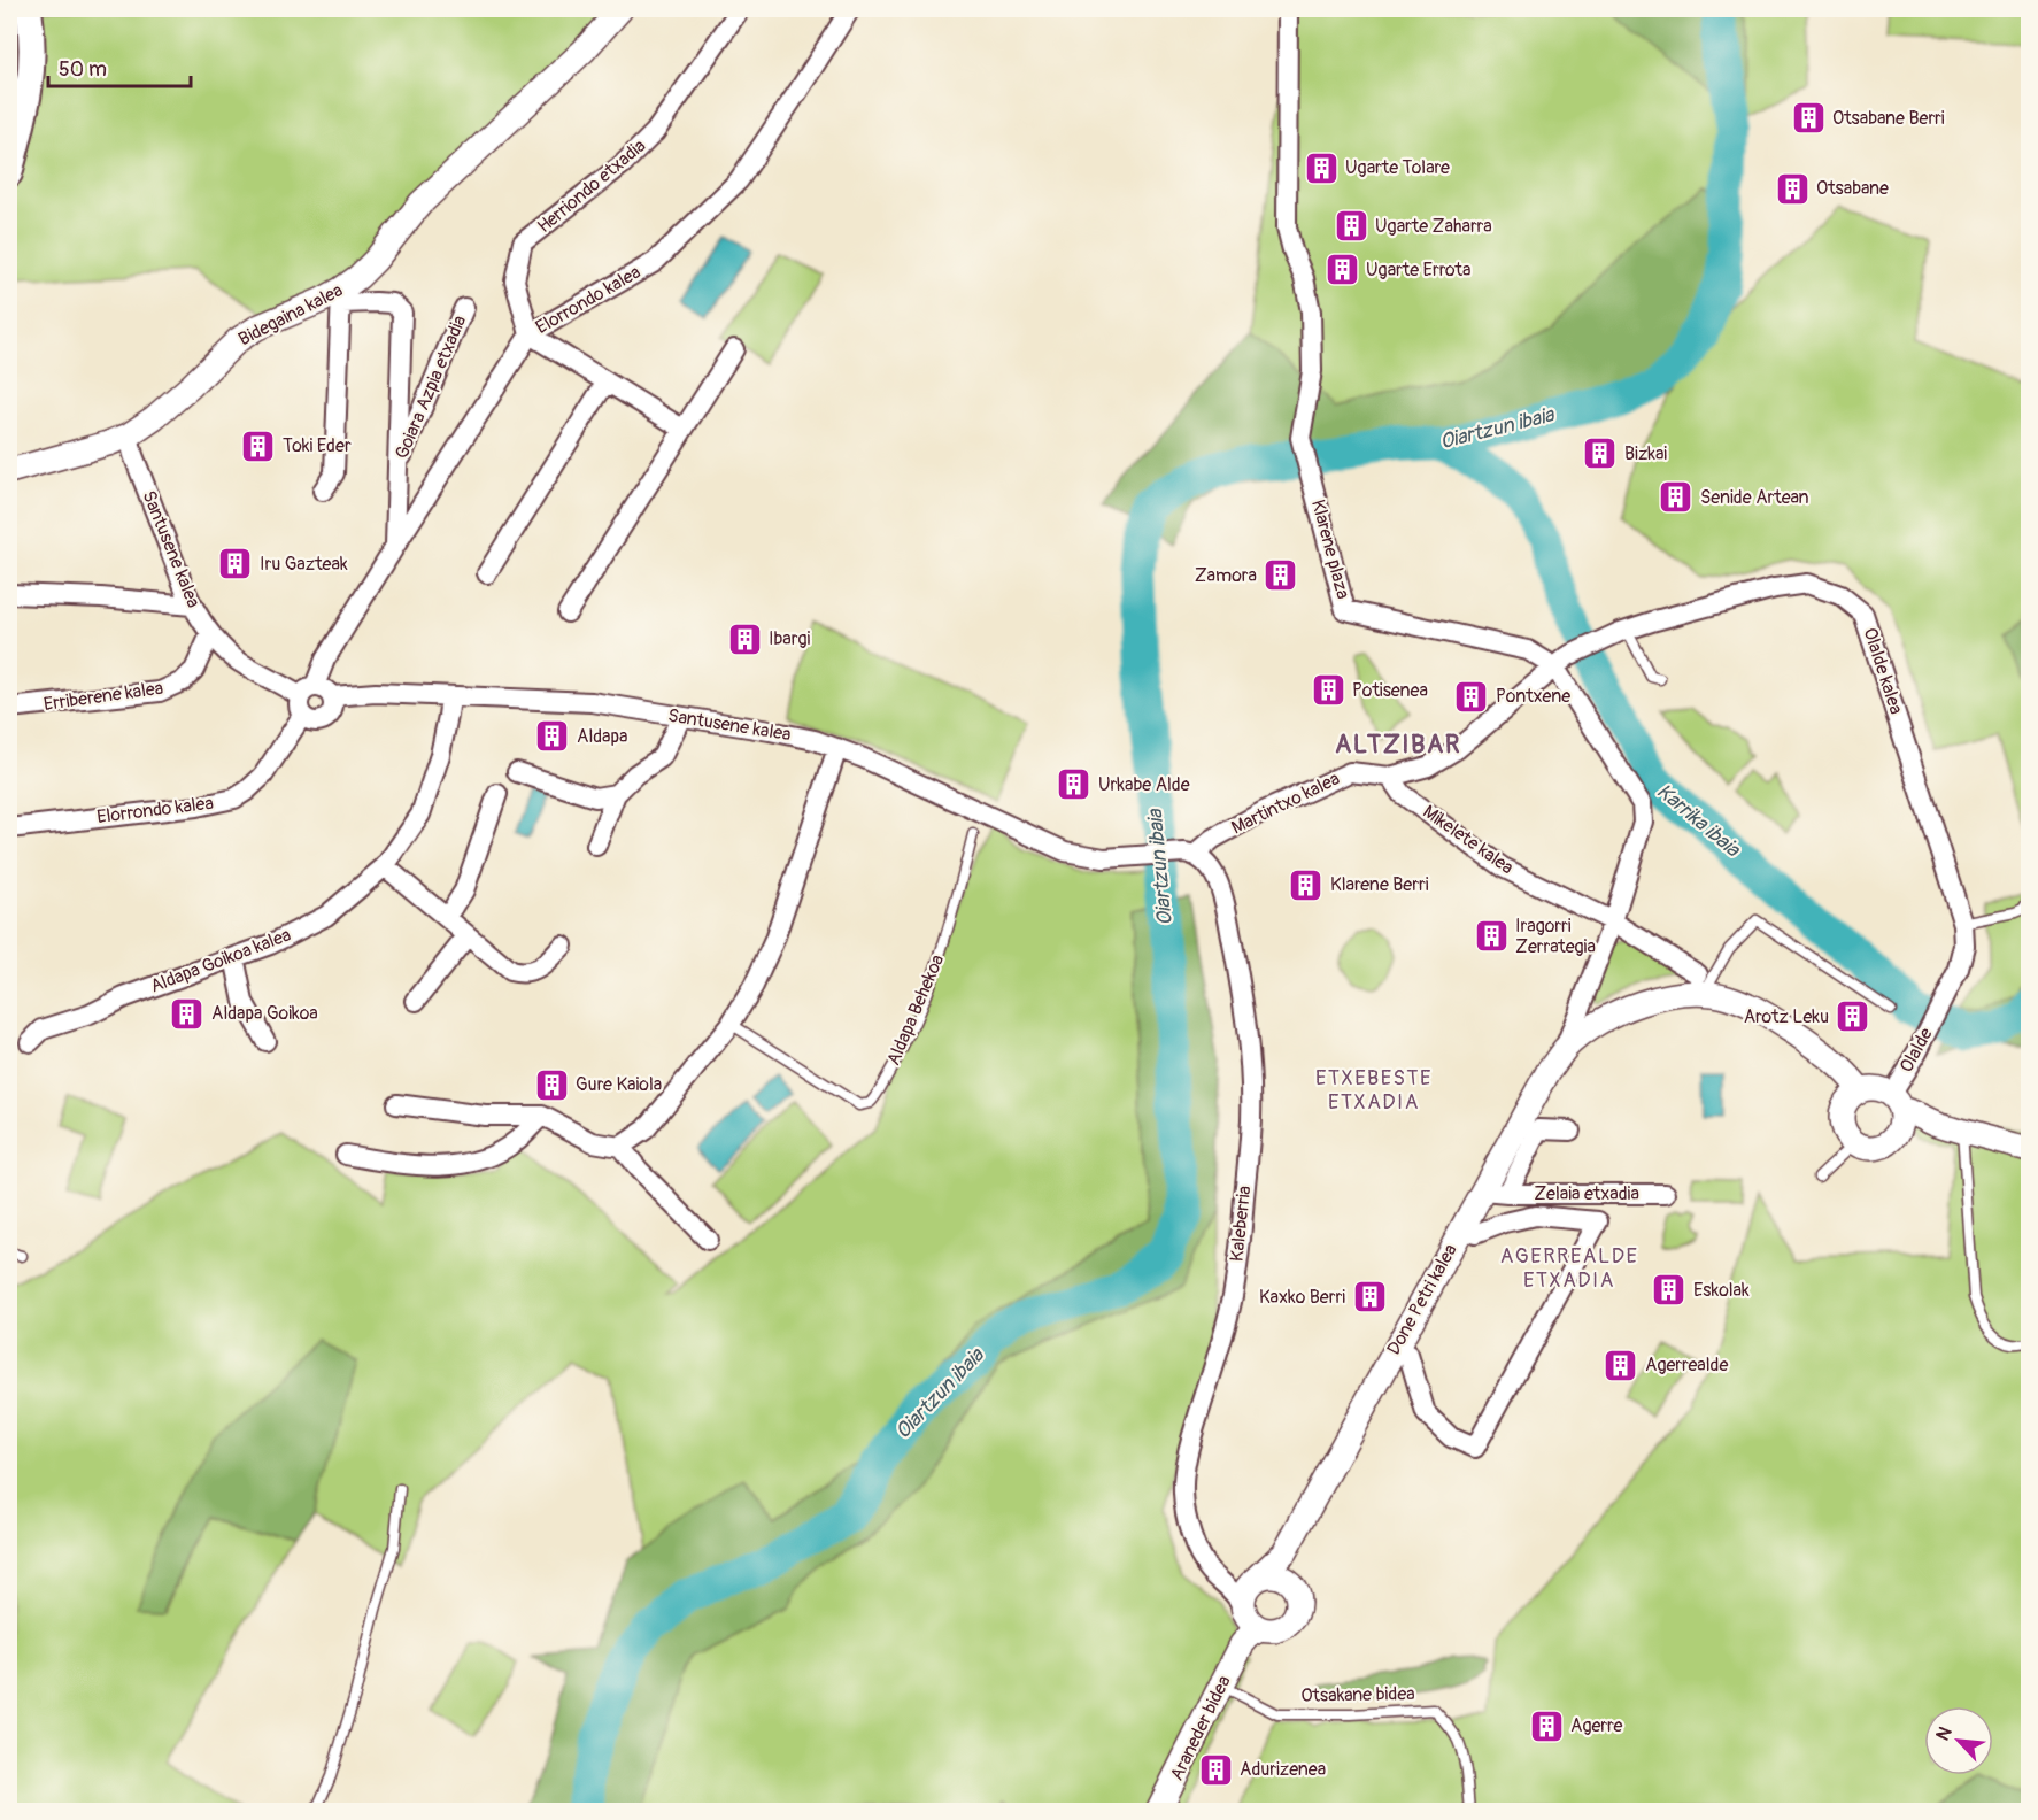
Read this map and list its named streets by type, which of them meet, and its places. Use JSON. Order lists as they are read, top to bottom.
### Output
{
  "streets": {
    "street": [
      "Herriondo etxadia",
      "Elorrondo kalea",
      "Bidegaina kalea",
      "Goiara Azpia etxadia",
      "Santusene kalea",
      "Klarene plaza",
      "Olalde kalea",
      "Erriberene kalea",
      "Martintxo kalea",
      "Mikelete kalea",
      "Aldapa Goikoa kalea",
      "Olalde",
      "Zelaia etxadia",
      "Kaleberria",
      "Done Petri kalea",
      "Araneder bidea"
    ],
    "lane": ["Aldapa Behekoa", "Otsakane bidea"]
  },
  "crossings": [
    ["Herriondo etxadia", "Elorrondo kalea"],
    ["Elorrondo kalea", "Goiara Azpia etxadia"],
    ["Elorrondo kalea", "Santusene kalea"],
    ["Bidegaina kalea", "Goiara Azpia etxadia"],
    ["Bidegaina kalea", "Santusene kalea"],
    ["Santusene kalea", "Erriberene kalea"],
    ["Santusene kalea", "Martintxo kalea"],
    ["Santusene kalea", "Aldapa Goikoa kalea"],
    ["Santusene kalea", "Kaleberria"],
    ["Klarene plaza", "Olalde kalea"],
    ["Klarene plaza", "Martintxo kalea"],
    ["Klarene plaza", "Done Petri kalea"],
    ["Olalde kalea", "Martintxo kalea"],
    ["Olalde kalea", "Olalde"],
    ["Olalde kalea", "Done Petri kalea"],
    ["Martintxo kalea", "Mikelete kalea"],
    ["Martintxo kalea", "Kaleberria"],
    ["Martintxo kalea", "Done Petri kalea"],
    ["Mikelete kalea", "Done Petri kalea"],
    ["Olalde", "Done Petri kalea"],
    ["Zelaia etxadia", "Done Petri kalea"],
    ["Kaleberria", "Done Petri kalea"],
    ["Kaleberria", "Araneder bidea"],
    ["Done Petri kalea", "Araneder bidea"],
    ["Otsakane bidea", "Araneder bidea"]
  ],
  "districts": ["ALTZIBAR", "ETXEBESTE ETXADIA", "AGERREALDE ETXADIA"],
  "water": ["Oiartzun ibaia", "Karrika ibaia"],
  "places": {
    "building": [
      "Otsabane Berri",
      "Ugarte Tolare",
      "Otsabane",
      "Ugarte Zaharra",
      "Ugarte Errota",
      "Toki Eder",
      "Bizkai",
      "Senide Artean",
      "Iru Gazteak",
      "Zamora",
      "Ibargi",
      "Potisenea",
      "Pontxene",
      "Aldapa",
      "Urkabe Alde",
      "Klarene Berri",
      "Iragorri Zerrategia",
      "Aldapa Goikoa",
      "Arotz Leku",
      "Gure Kaiola",
      "Eskolak",
      "Kaxko Berri",
      "Agerrealde",
      "Agerre",
      "Adurizenea"
    ]
  },
  "scale_bar": "50 m",
  "north": "top left"
}
